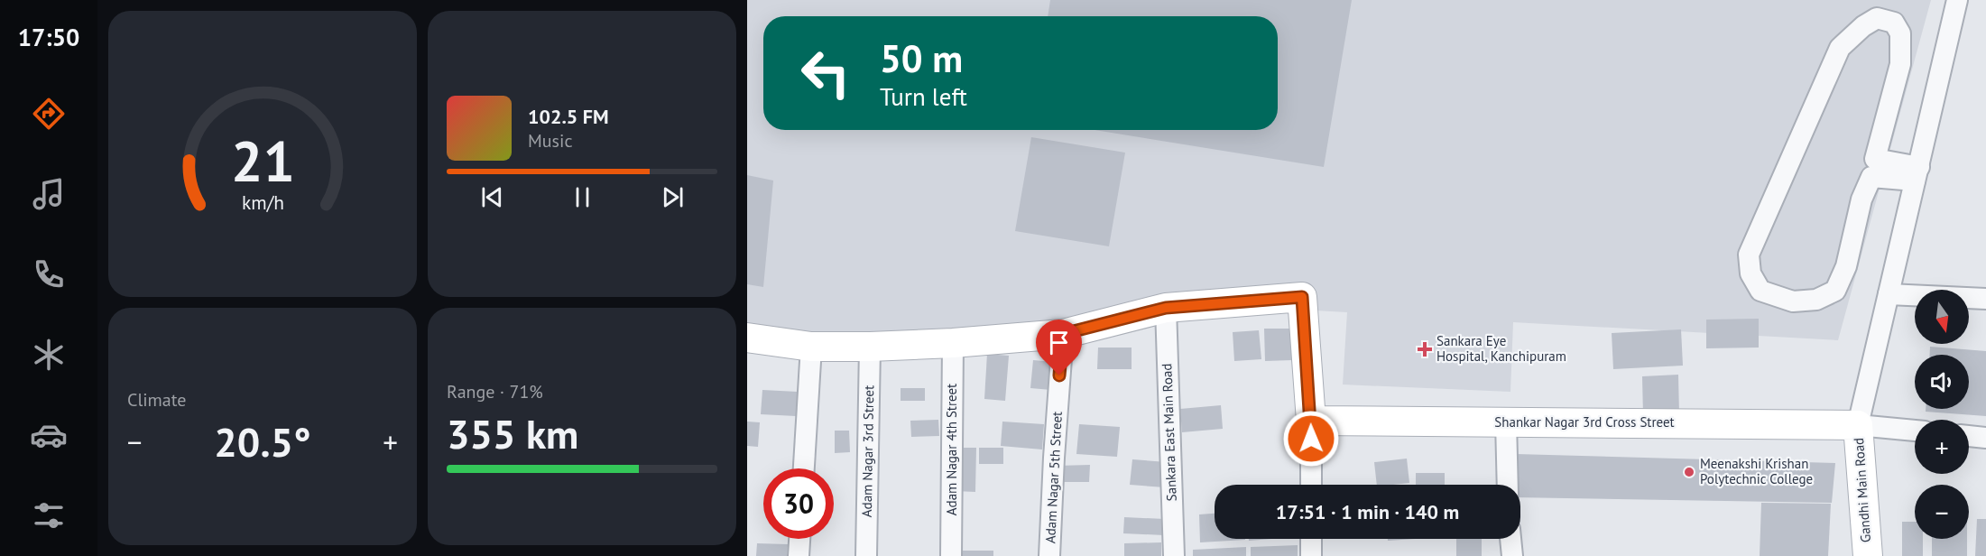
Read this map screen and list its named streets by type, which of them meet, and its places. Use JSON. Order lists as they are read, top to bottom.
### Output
{
  "streets": {
    "street": [
      "Shankar Nagar 3rd Cross Street",
      "Sankara East Main Road",
      "Adam Nagar 4th Street",
      "Adam Nagar 3rd Street",
      "Adam Nagar 5th Street",
      "Gandhi Main Road"
    ]
  },
  "crossings": [
    ["Shankar Nagar 3rd Cross Street", "Gandhi Main Road"]
  ],
  "places": {
    "health": ["Sankara Eye Hospital, Kanchipuram"],
    "other": ["Meenakshi Krishan Polytechnic College"]
  },
  "north": "bottom",
  "page": {
    "tabs": "17:50",
    "turn": ["50 m", "Turn left"],
    "song": ["102.5 FM", "Music"],
    "map_buttons": ["+", "−"],
    "tile": [
      "Climate",
      ["Range · 71%", "355 km"]
    ],
    "heat": ["−", "20.5°", "+"],
    "limit": "30",
    "trip": "17:51 · 1 min · 140 m",
    "gauge": ["21", "km/h"]
  }
}
